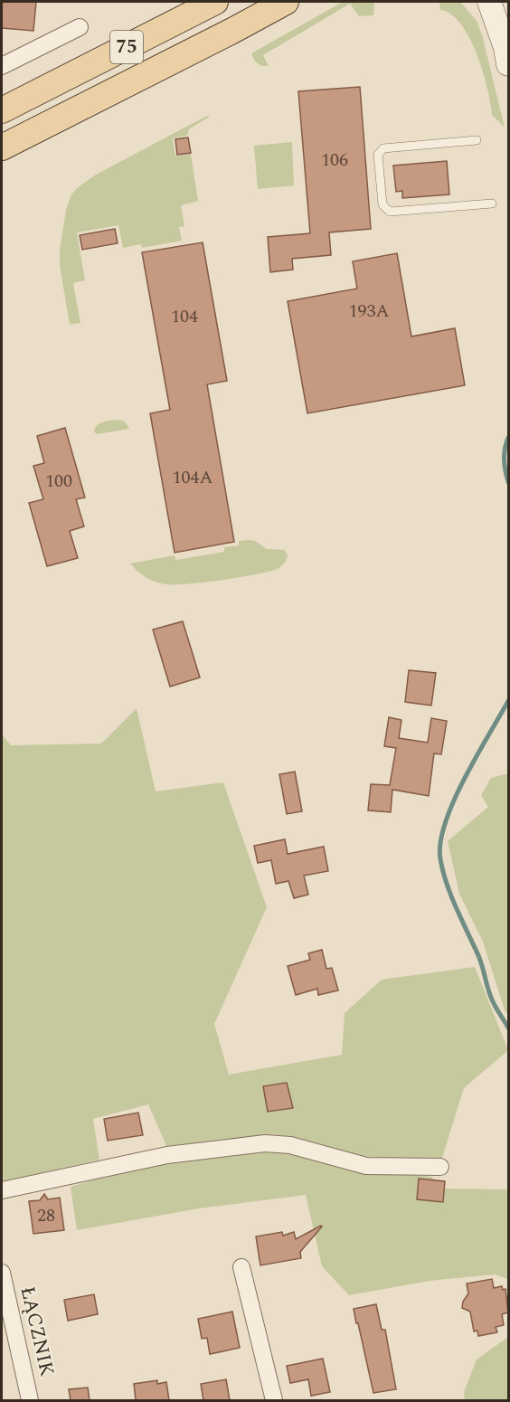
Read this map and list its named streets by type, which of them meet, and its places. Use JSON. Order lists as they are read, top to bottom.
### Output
{
  "streets": {
    "main road": ["75"],
    "street": ["ŁĄCZNIK"]
  },
  "house_numbers": [
    "106",
    "193A",
    "104",
    "104A",
    "100",
    "28"
  ]
}
